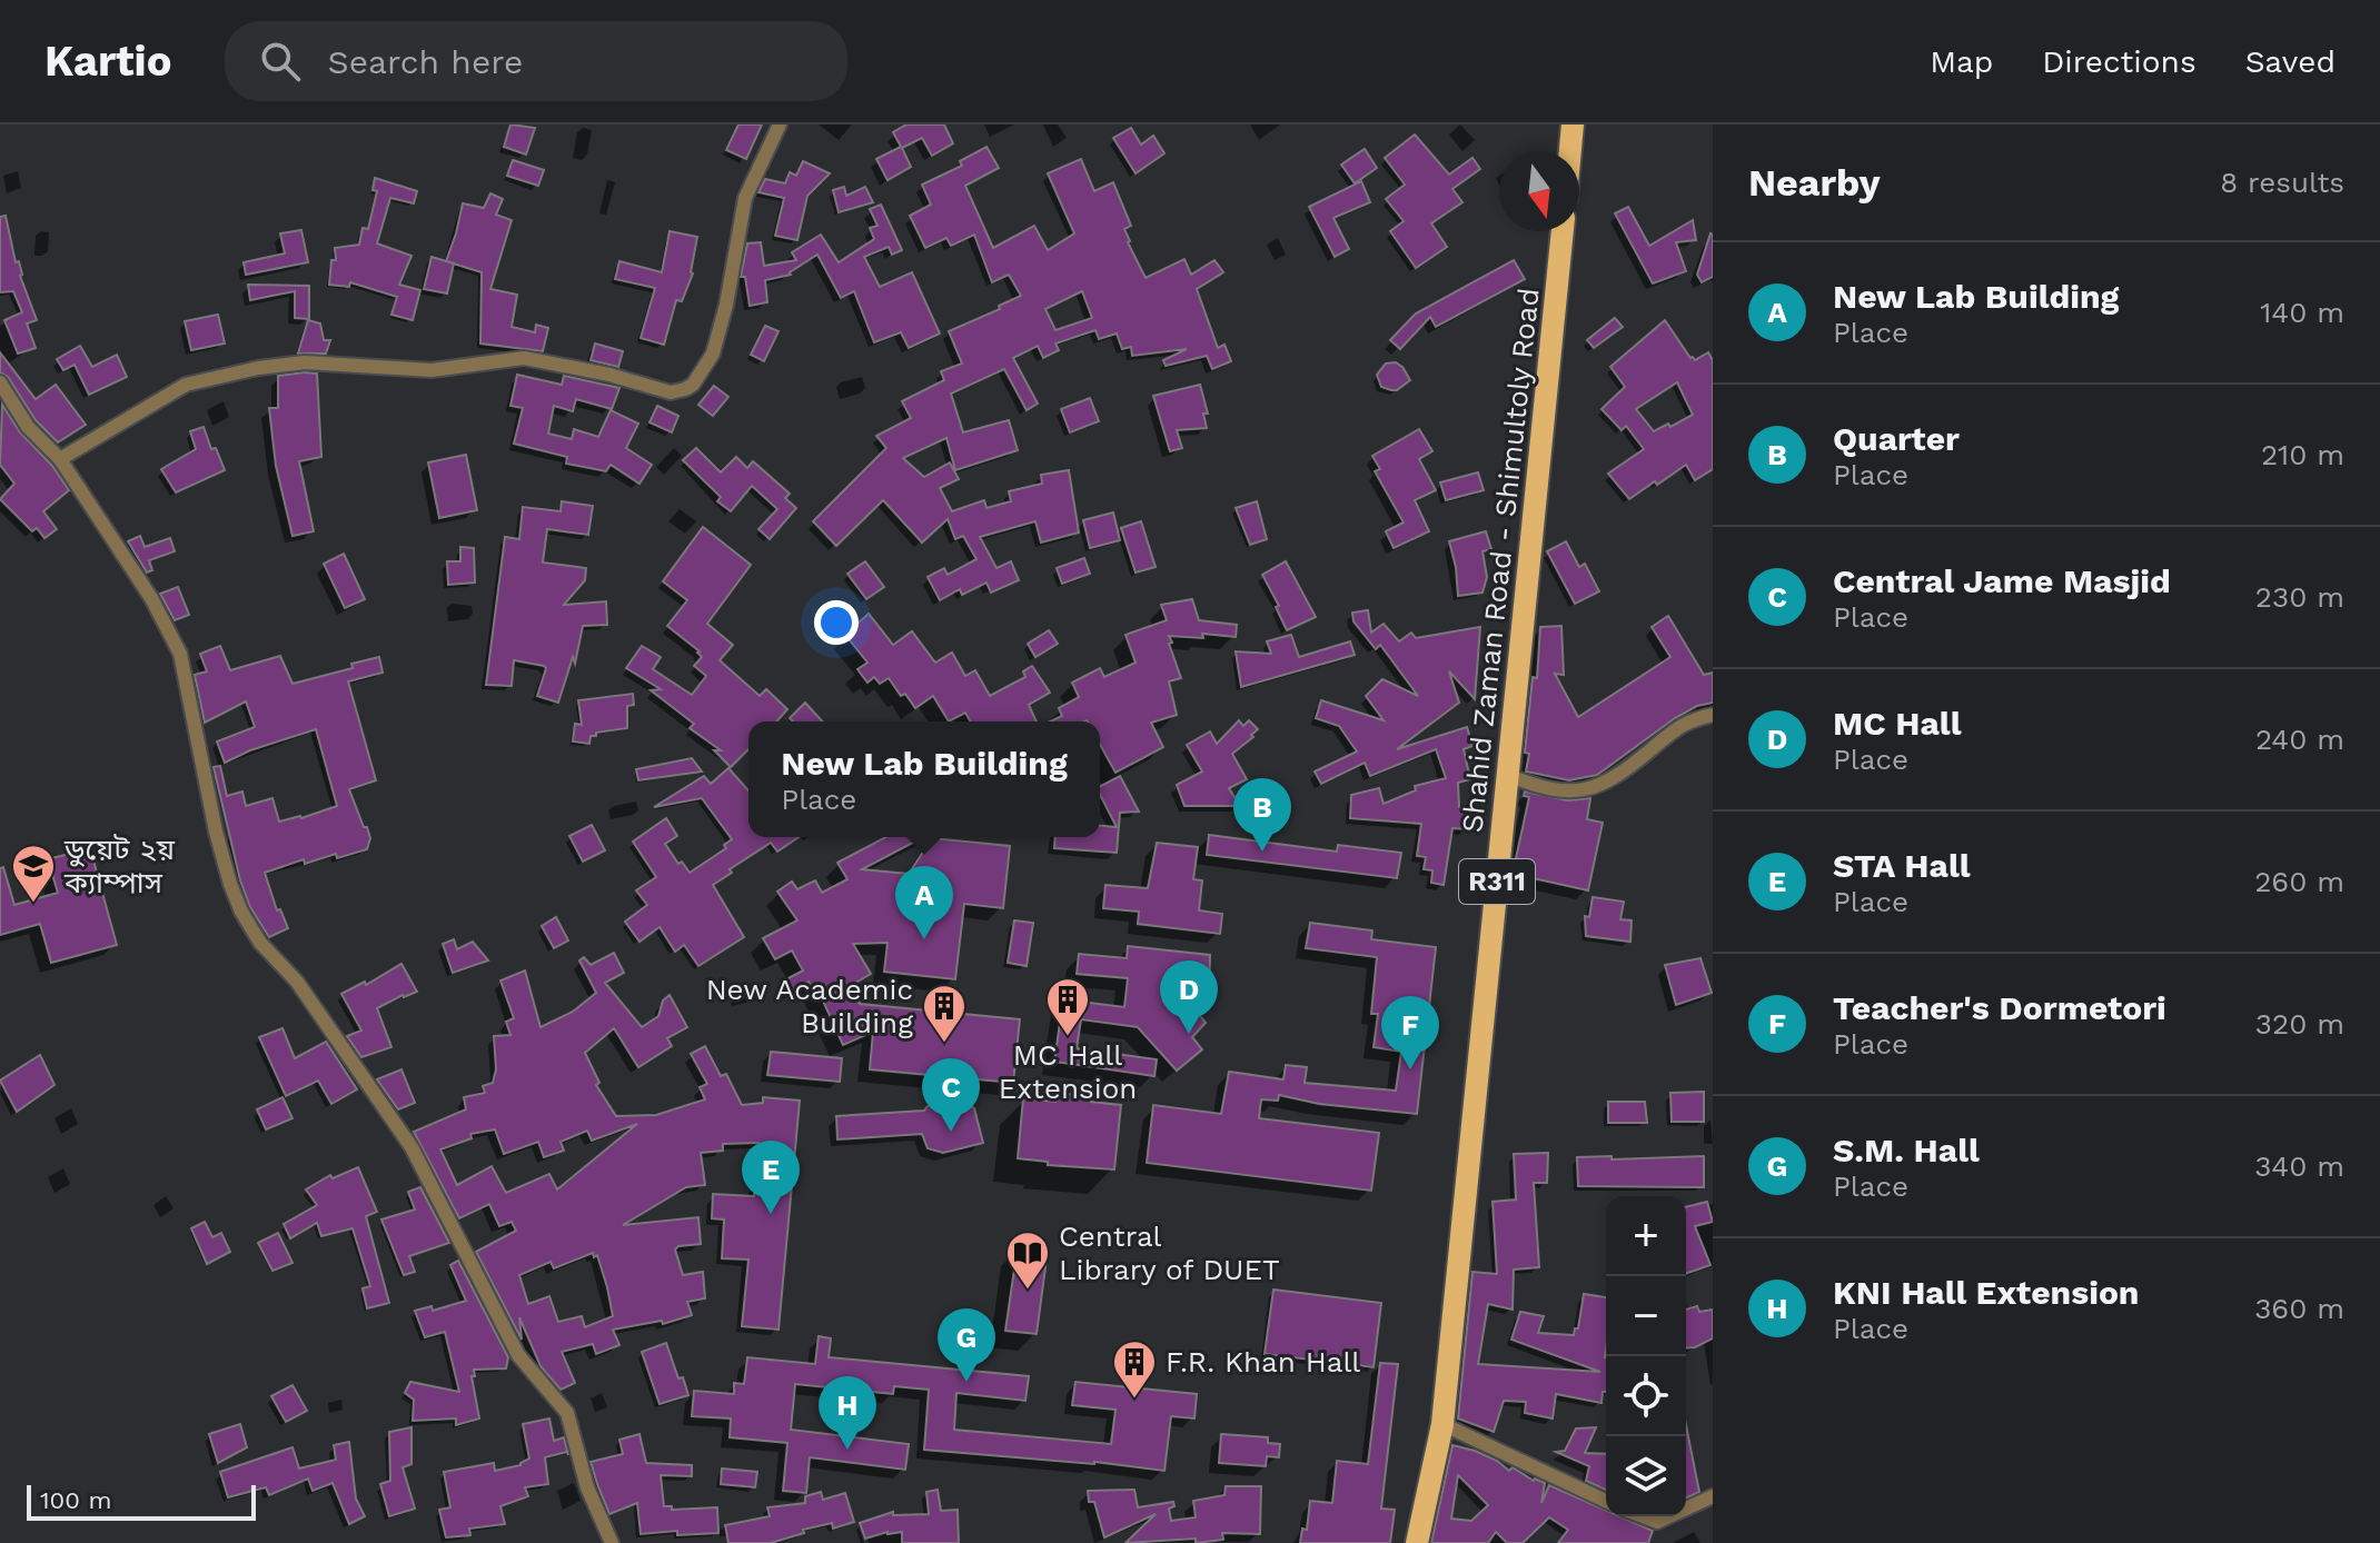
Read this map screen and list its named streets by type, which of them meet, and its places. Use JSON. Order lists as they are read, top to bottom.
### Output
{
  "streets": {
    "main road": ["Shahid Zaman Road - Shimultoly Road", "R311"]
  },
  "places": {
    "school or university": ["ডুয়েট ২য় ক্যাম্পাস"],
    "building": ["MC Hall Extension", "New Academic Building", "F.R. Khan Hall"],
    "library": ["Central Library of DUET"]
  },
  "scale_bar": "100 m",
  "north": "bottom",
  "page": {
    "header": "Kartio",
    "search": "Search here",
    "nav": ["Map", "Directions", "Saved"],
    "heading": ["Nearby", "8 results"],
    "list": [
      {
        "mark": "A",
        "name": "New Lab Building",
        "note": "Place",
        "value": "140 m"
      },
      {
        "mark": "B",
        "name": "Quarter",
        "note": "Place",
        "value": "210 m"
      },
      {
        "mark": "C",
        "name": "Central Jame Masjid",
        "note": "Place",
        "value": "230 m"
      },
      {
        "mark": "D",
        "name": "MC Hall",
        "note": "Place",
        "value": "240 m"
      },
      {
        "mark": "E",
        "name": "STA Hall",
        "note": "Place",
        "value": "260 m"
      },
      {
        "mark": "F",
        "name": "Teacher's Dormetori",
        "note": "Place",
        "value": "320 m"
      },
      {
        "mark": "G",
        "name": "S.M. Hall",
        "note": "Place",
        "value": "340 m"
      },
      {
        "mark": "H",
        "name": "KNI Hall Extension",
        "note": "Place",
        "value": "360 m"
      }
    ],
    "popup": ["New Lab Building", "Place"],
    "pins": [
      "B",
      "A",
      "D",
      "F",
      "C",
      "E",
      "G",
      "H"
    ],
    "map_buttons": ["+", "−"],
    "scale": "100 m"
  }
}
